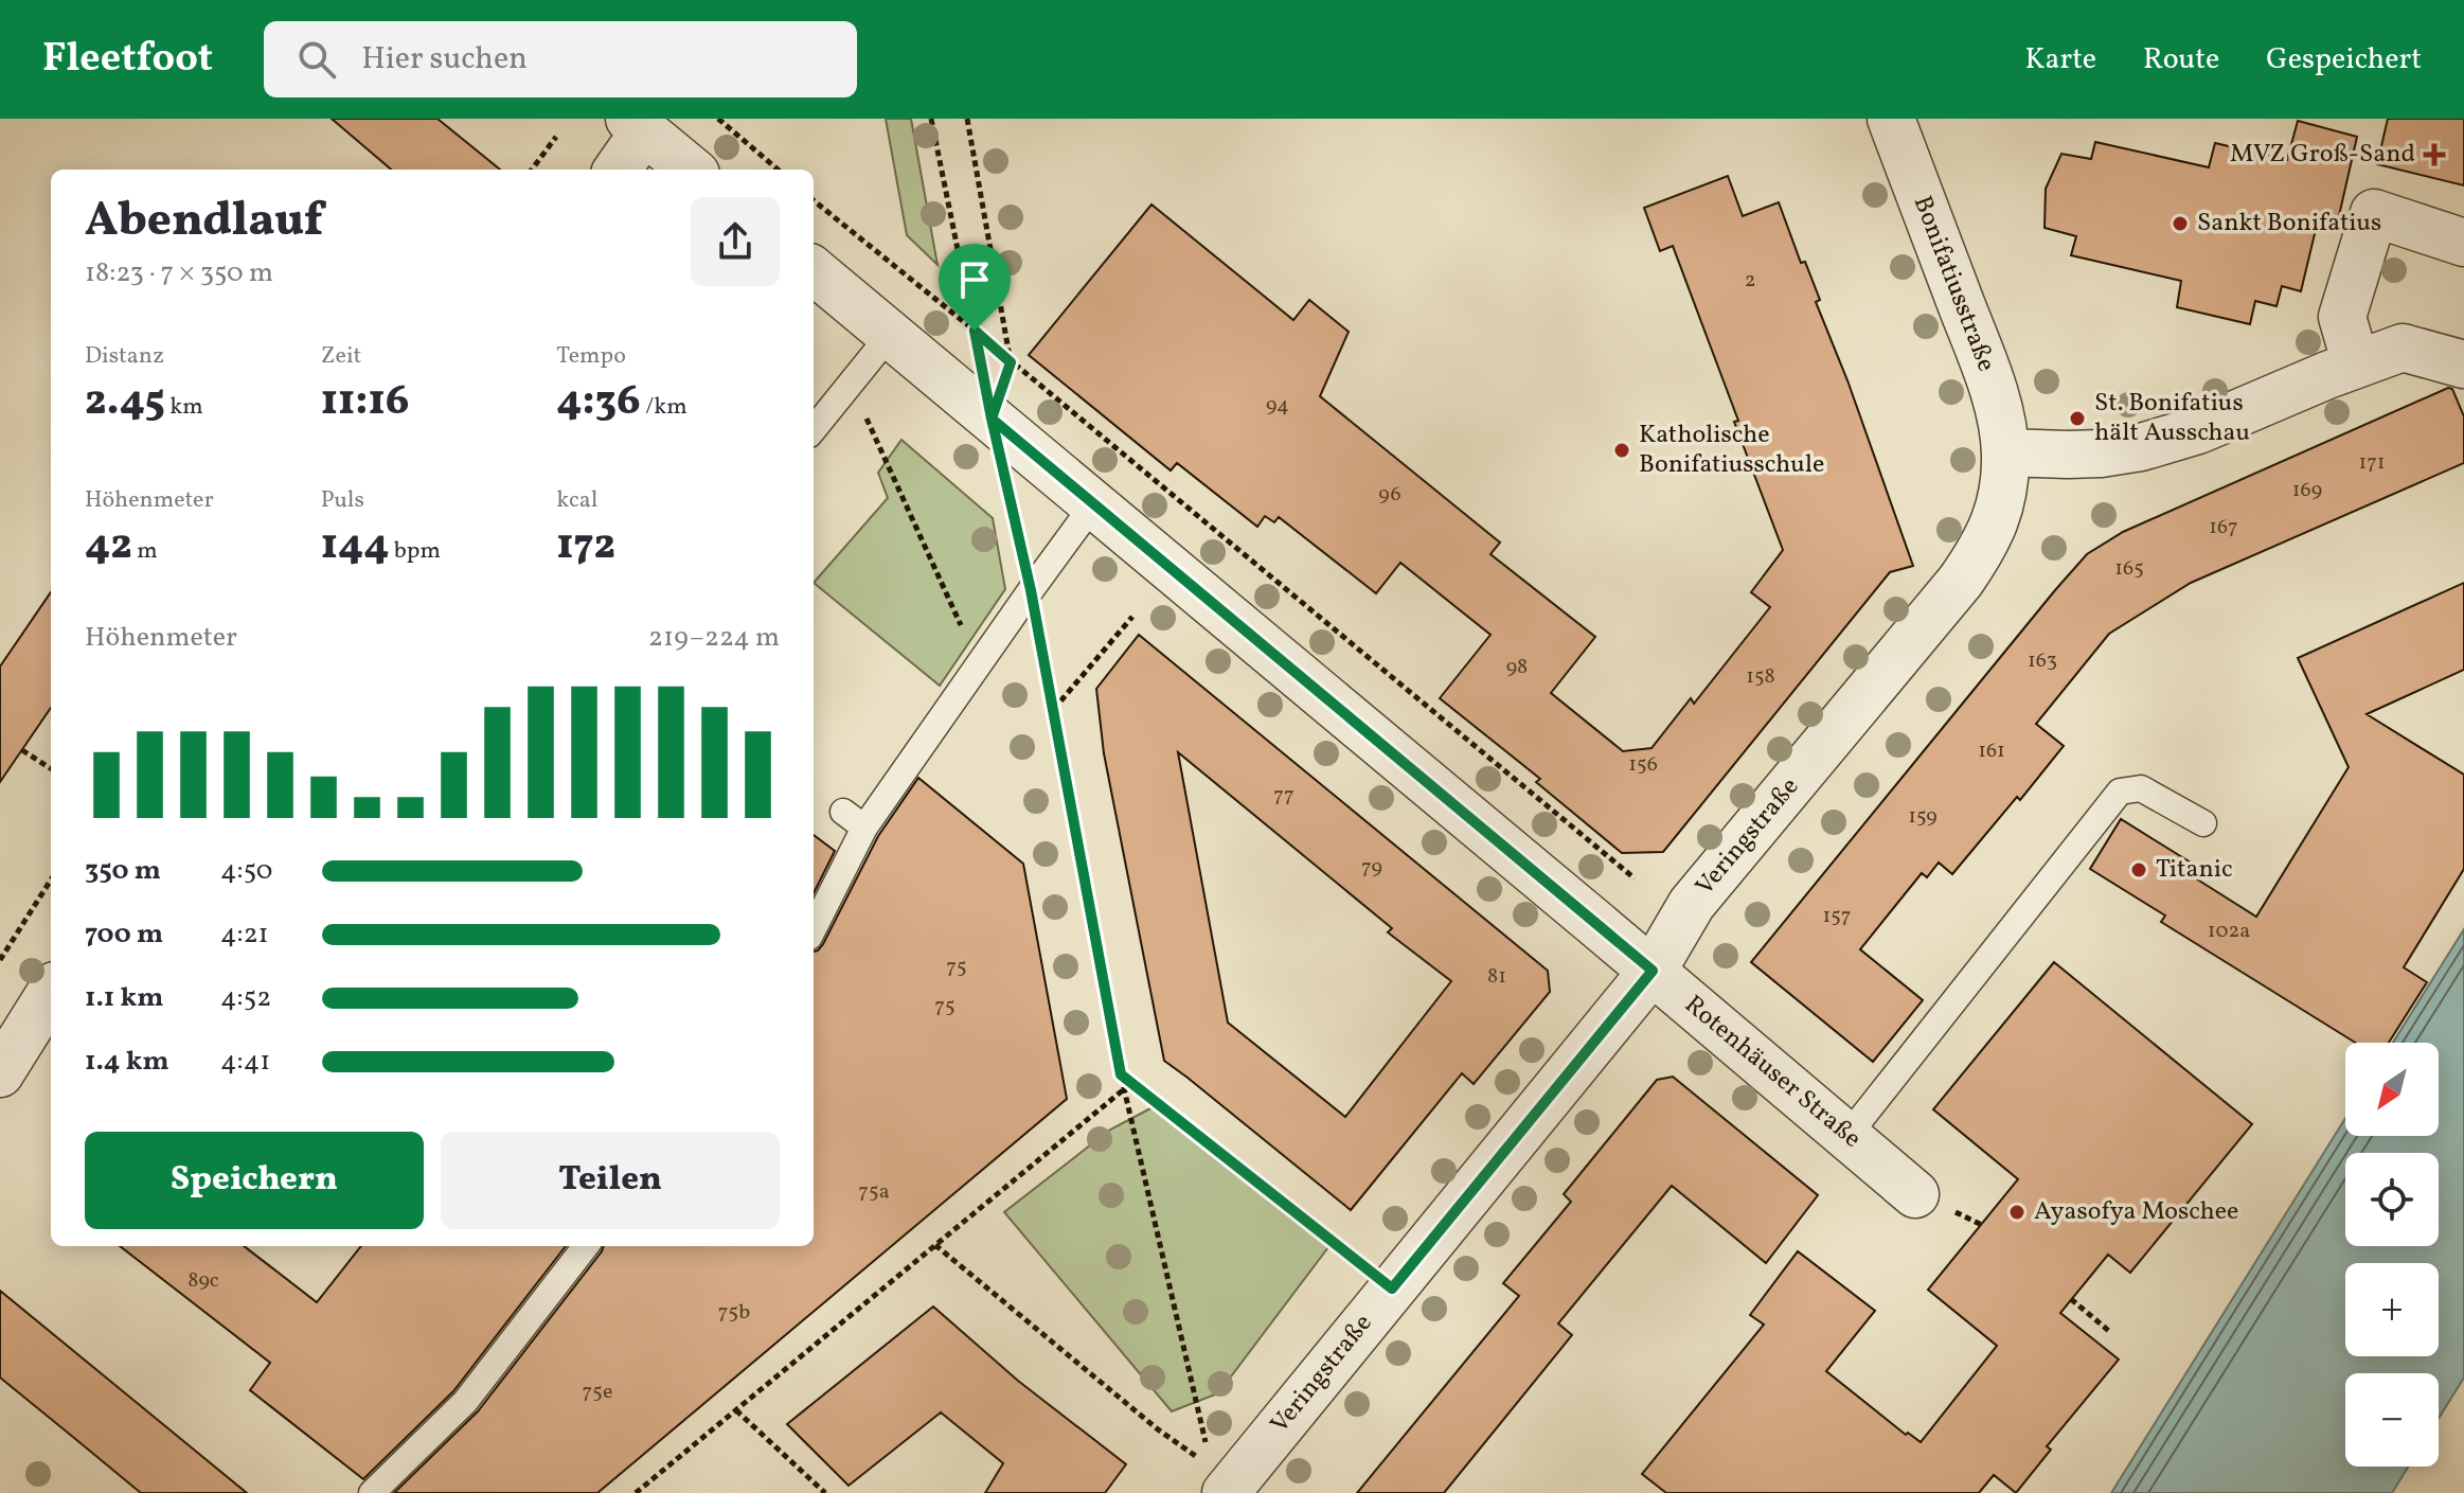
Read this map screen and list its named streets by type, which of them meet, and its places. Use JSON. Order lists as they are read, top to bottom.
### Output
{
  "streets": {
    "street": ["Bonifatiusstraße", "Veringstraße", "Rotenhäuser Straße"]
  },
  "crossings": [
    ["Bonifatiusstraße", "Veringstraße"],
    ["Veringstraße", "Rotenhäuser Straße"]
  ],
  "places": {
    "health": ["MVZ Groß-Sand"],
    "other": [
      "Sankt Bonifatius",
      "St. Bonifatius hält Ausschau",
      "Katholische Bonifatiusschule",
      "Titanic",
      "Ayasofya Moschee"
    ]
  },
  "house_numbers": [
    "2",
    "94",
    "171",
    "169",
    "96",
    "167",
    "165",
    "163",
    "98",
    "158",
    "161",
    "156",
    "77",
    "159",
    "79",
    "157",
    "102a",
    "75",
    "81",
    "75",
    "75a",
    "89c",
    "75b",
    "75e"
  ],
  "north": "bottom left",
  "page": {
    "header": "Fleetfoot",
    "search": "Hier suchen",
    "nav": ["Karte", "Route", "Gespeichert"],
    "heading": ["Abendlauf", "18:23 · 7 × 350 m"],
    "stats": [
      ["Distanz", "2.45 km"],
      ["Zeit", "11:16"],
      ["Tempo", "4:36 /km"],
      ["Höhenmeter", "42 m"],
      ["Puls", "144 bpm"],
      ["kcal", "172"]
    ],
    "chart": ["Höhenmeter", "219–224 m"],
    "list": [
      {
        "name": "350 m",
        "note": "4:50"
      },
      {
        "name": "700 m",
        "note": "4:21"
      },
      {
        "name": "1.1 km",
        "note": "4:52"
      },
      {
        "name": "1.4 km",
        "note": "4:41"
      }
    ],
    "map_buttons": ["+", "−"],
    "buttons": ["Speichern", "Teilen"]
  }
}
